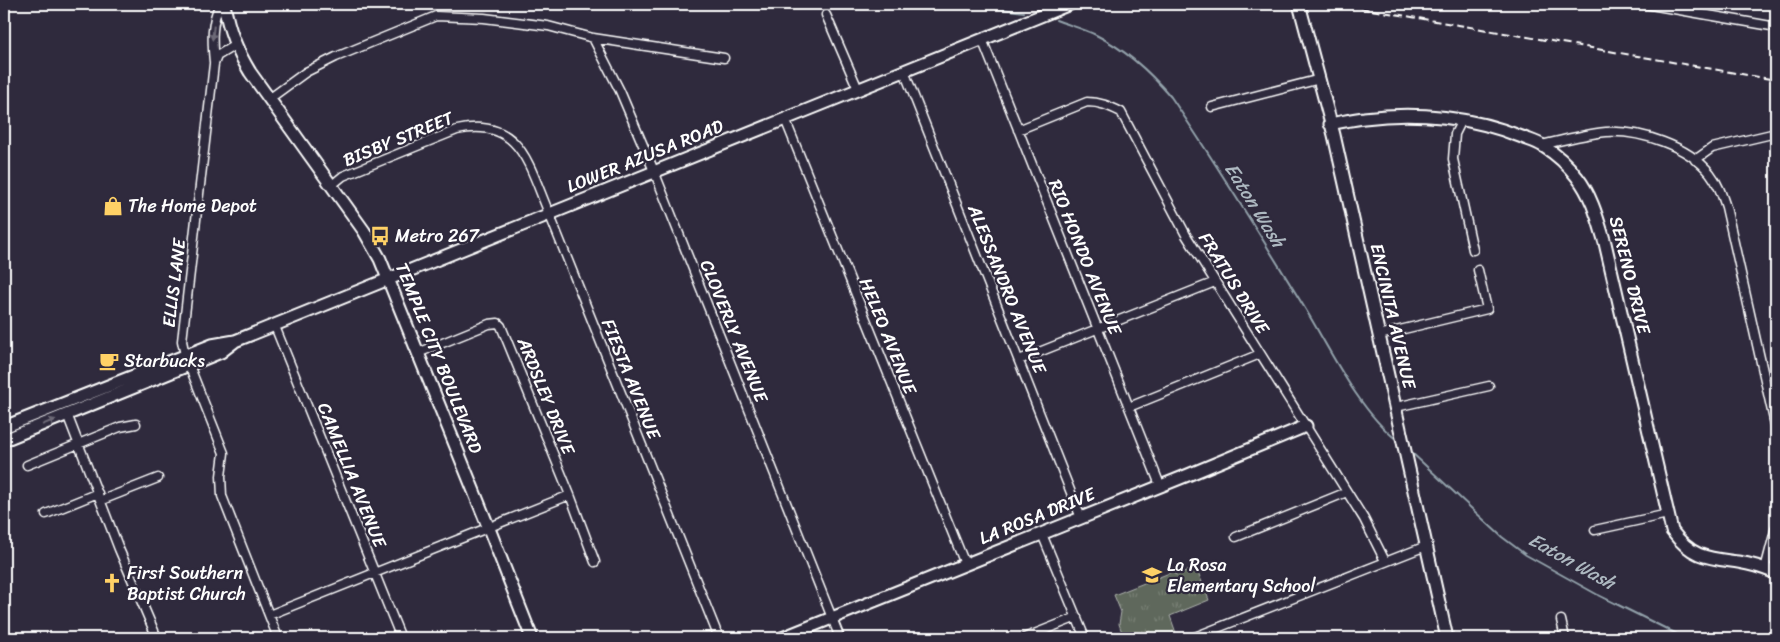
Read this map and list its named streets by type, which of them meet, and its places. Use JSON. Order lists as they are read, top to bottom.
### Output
{
  "streets": {
    "main road": [
      "LOWER AZUSA ROAD",
      "SERENO DRIVE",
      "ENCINITA AVENUE",
      "TEMPLE CITY BOULEVARD",
      "LA ROSA DRIVE"
    ],
    "street": [
      "BISBY STREET",
      "RIO HONDO AVENUE",
      "ELLIS LANE",
      "FRATUS DRIVE",
      "ALESSANDRO AVENUE",
      "CLOVERLY AVENUE",
      "HELEO AVENUE",
      "FIESTA AVENUE",
      "ARDSLEY DRIVE",
      "CAMELLIA AVENUE"
    ]
  },
  "crossings": [
    ["BISBY STREET", "TEMPLE CITY BOULEVARD"],
    ["BISBY STREET", "FIESTA AVENUE"],
    ["LOWER AZUSA ROAD", "RIO HONDO AVENUE"],
    ["LOWER AZUSA ROAD", "ELLIS LANE"],
    ["LOWER AZUSA ROAD", "ALESSANDRO AVENUE"],
    ["LOWER AZUSA ROAD", "CLOVERLY AVENUE"],
    ["LOWER AZUSA ROAD", "HELEO AVENUE"],
    ["LOWER AZUSA ROAD", "TEMPLE CITY BOULEVARD"],
    ["LOWER AZUSA ROAD", "FIESTA AVENUE"],
    ["LOWER AZUSA ROAD", "CAMELLIA AVENUE"],
    ["RIO HONDO AVENUE", "FRATUS DRIVE"],
    ["RIO HONDO AVENUE", "LA ROSA DRIVE"],
    ["SERENO DRIVE", "ENCINITA AVENUE"],
    ["ELLIS LANE", "TEMPLE CITY BOULEVARD"],
    ["FRATUS DRIVE", "LA ROSA DRIVE"],
    ["ALESSANDRO AVENUE", "LA ROSA DRIVE"],
    ["CLOVERLY AVENUE", "LA ROSA DRIVE"],
    ["HELEO AVENUE", "LA ROSA DRIVE"],
    ["TEMPLE CITY BOULEVARD", "ARDSLEY DRIVE"]
  ],
  "water": ["Eaton Wash"],
  "places": {
    "shop": ["The Home Depot"],
    "bus stop": ["Metro 267"],
    "cafe": ["Starbucks"],
    "school or university": ["La Rosa Elementary School"],
    "church": ["First Southern Baptist Church"]
  }
}
